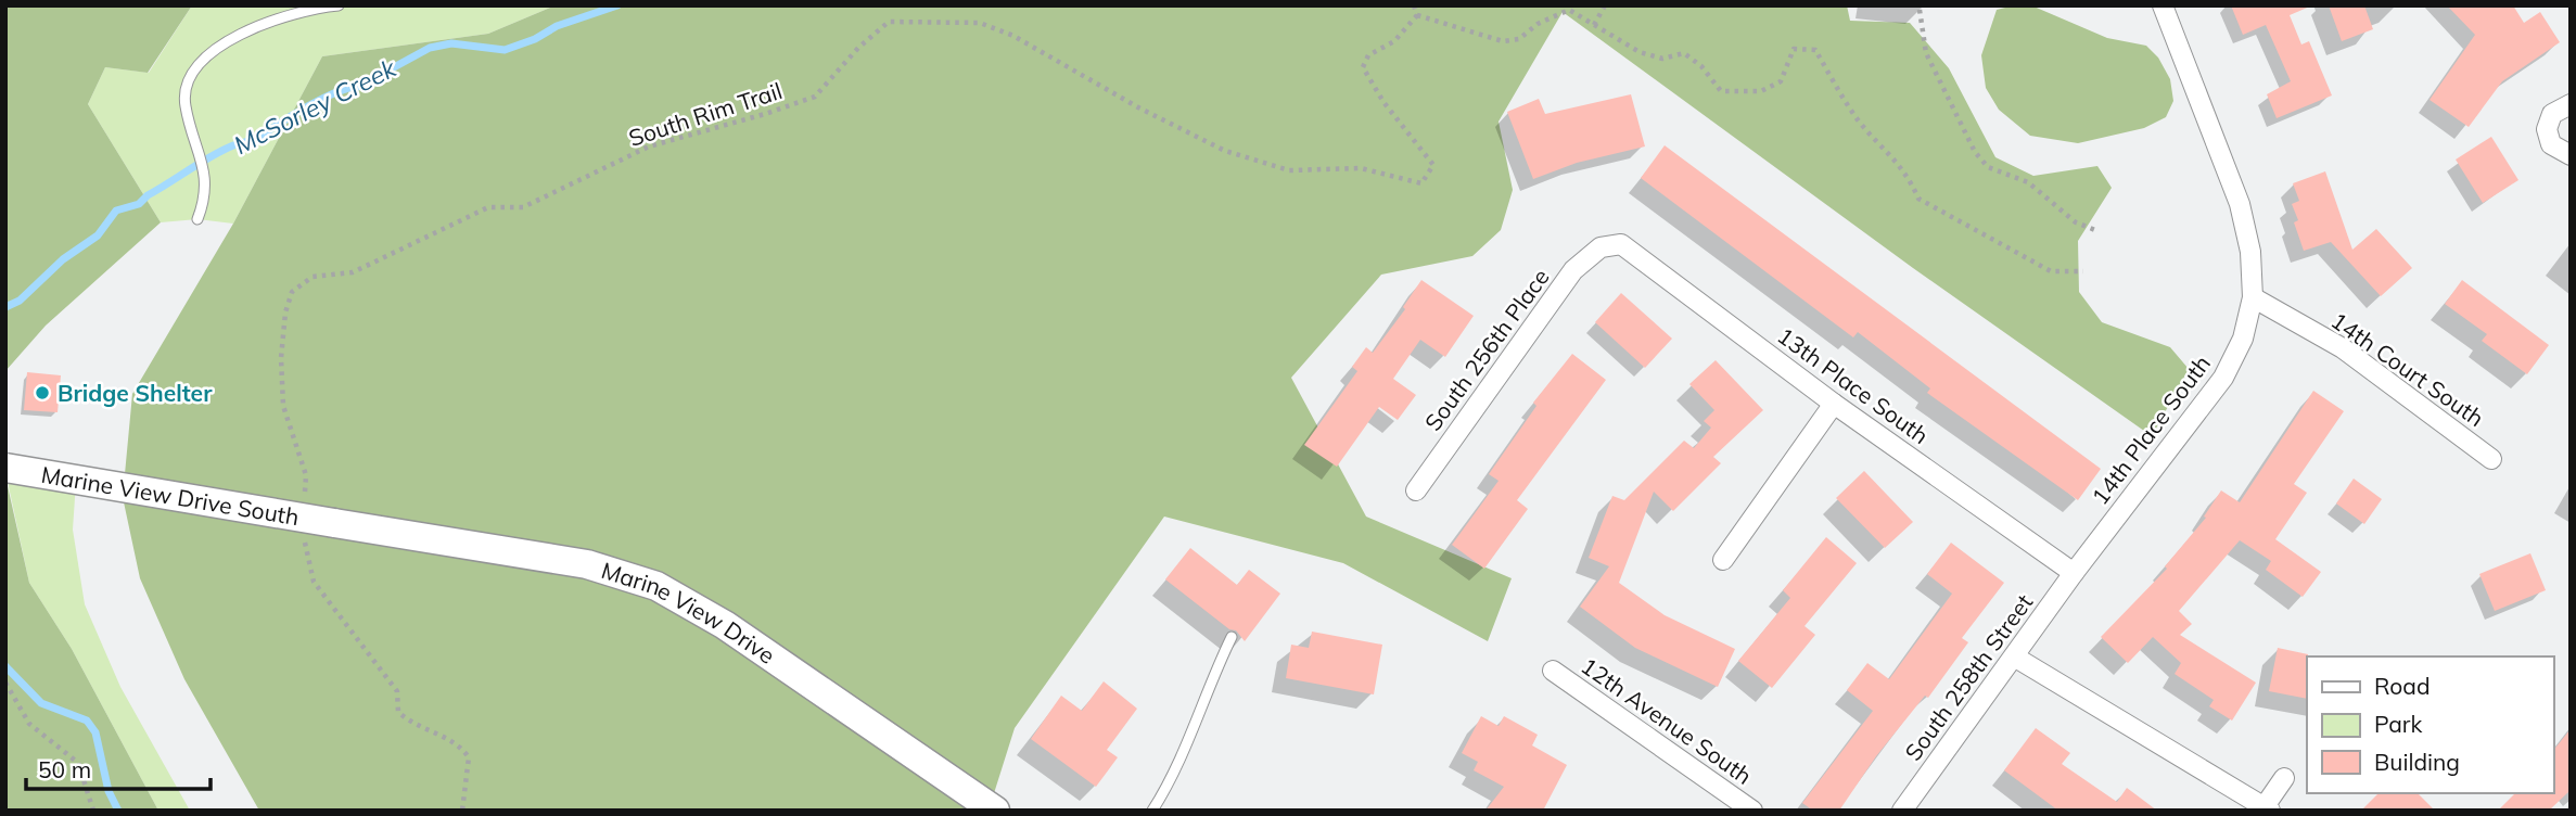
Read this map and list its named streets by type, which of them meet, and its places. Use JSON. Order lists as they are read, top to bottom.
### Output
{
  "streets": {
    "main road": ["Marine View Drive South", "Marine View Drive"],
    "street": [
      "South 256th Place",
      "14th Court South",
      "13th Place South",
      "14th Place South",
      "South 258th Street",
      "12th Avenue South"
    ],
    "path": ["South Rim Trail"]
  },
  "crossings": [
    ["South 256th Place", "13th Place South"],
    ["14th Court South", "14th Place South"],
    ["13th Place South", "14th Place South"],
    ["13th Place South", "South 258th Street"],
    ["14th Place South", "South 258th Street"],
    ["Marine View Drive South", "Marine View Drive"]
  ],
  "water": ["McSorley Creek"],
  "places": ["Bridge Shelter"],
  "legend": ["Road", "Park", "Building"],
  "scale_bar": "50 m"
}
